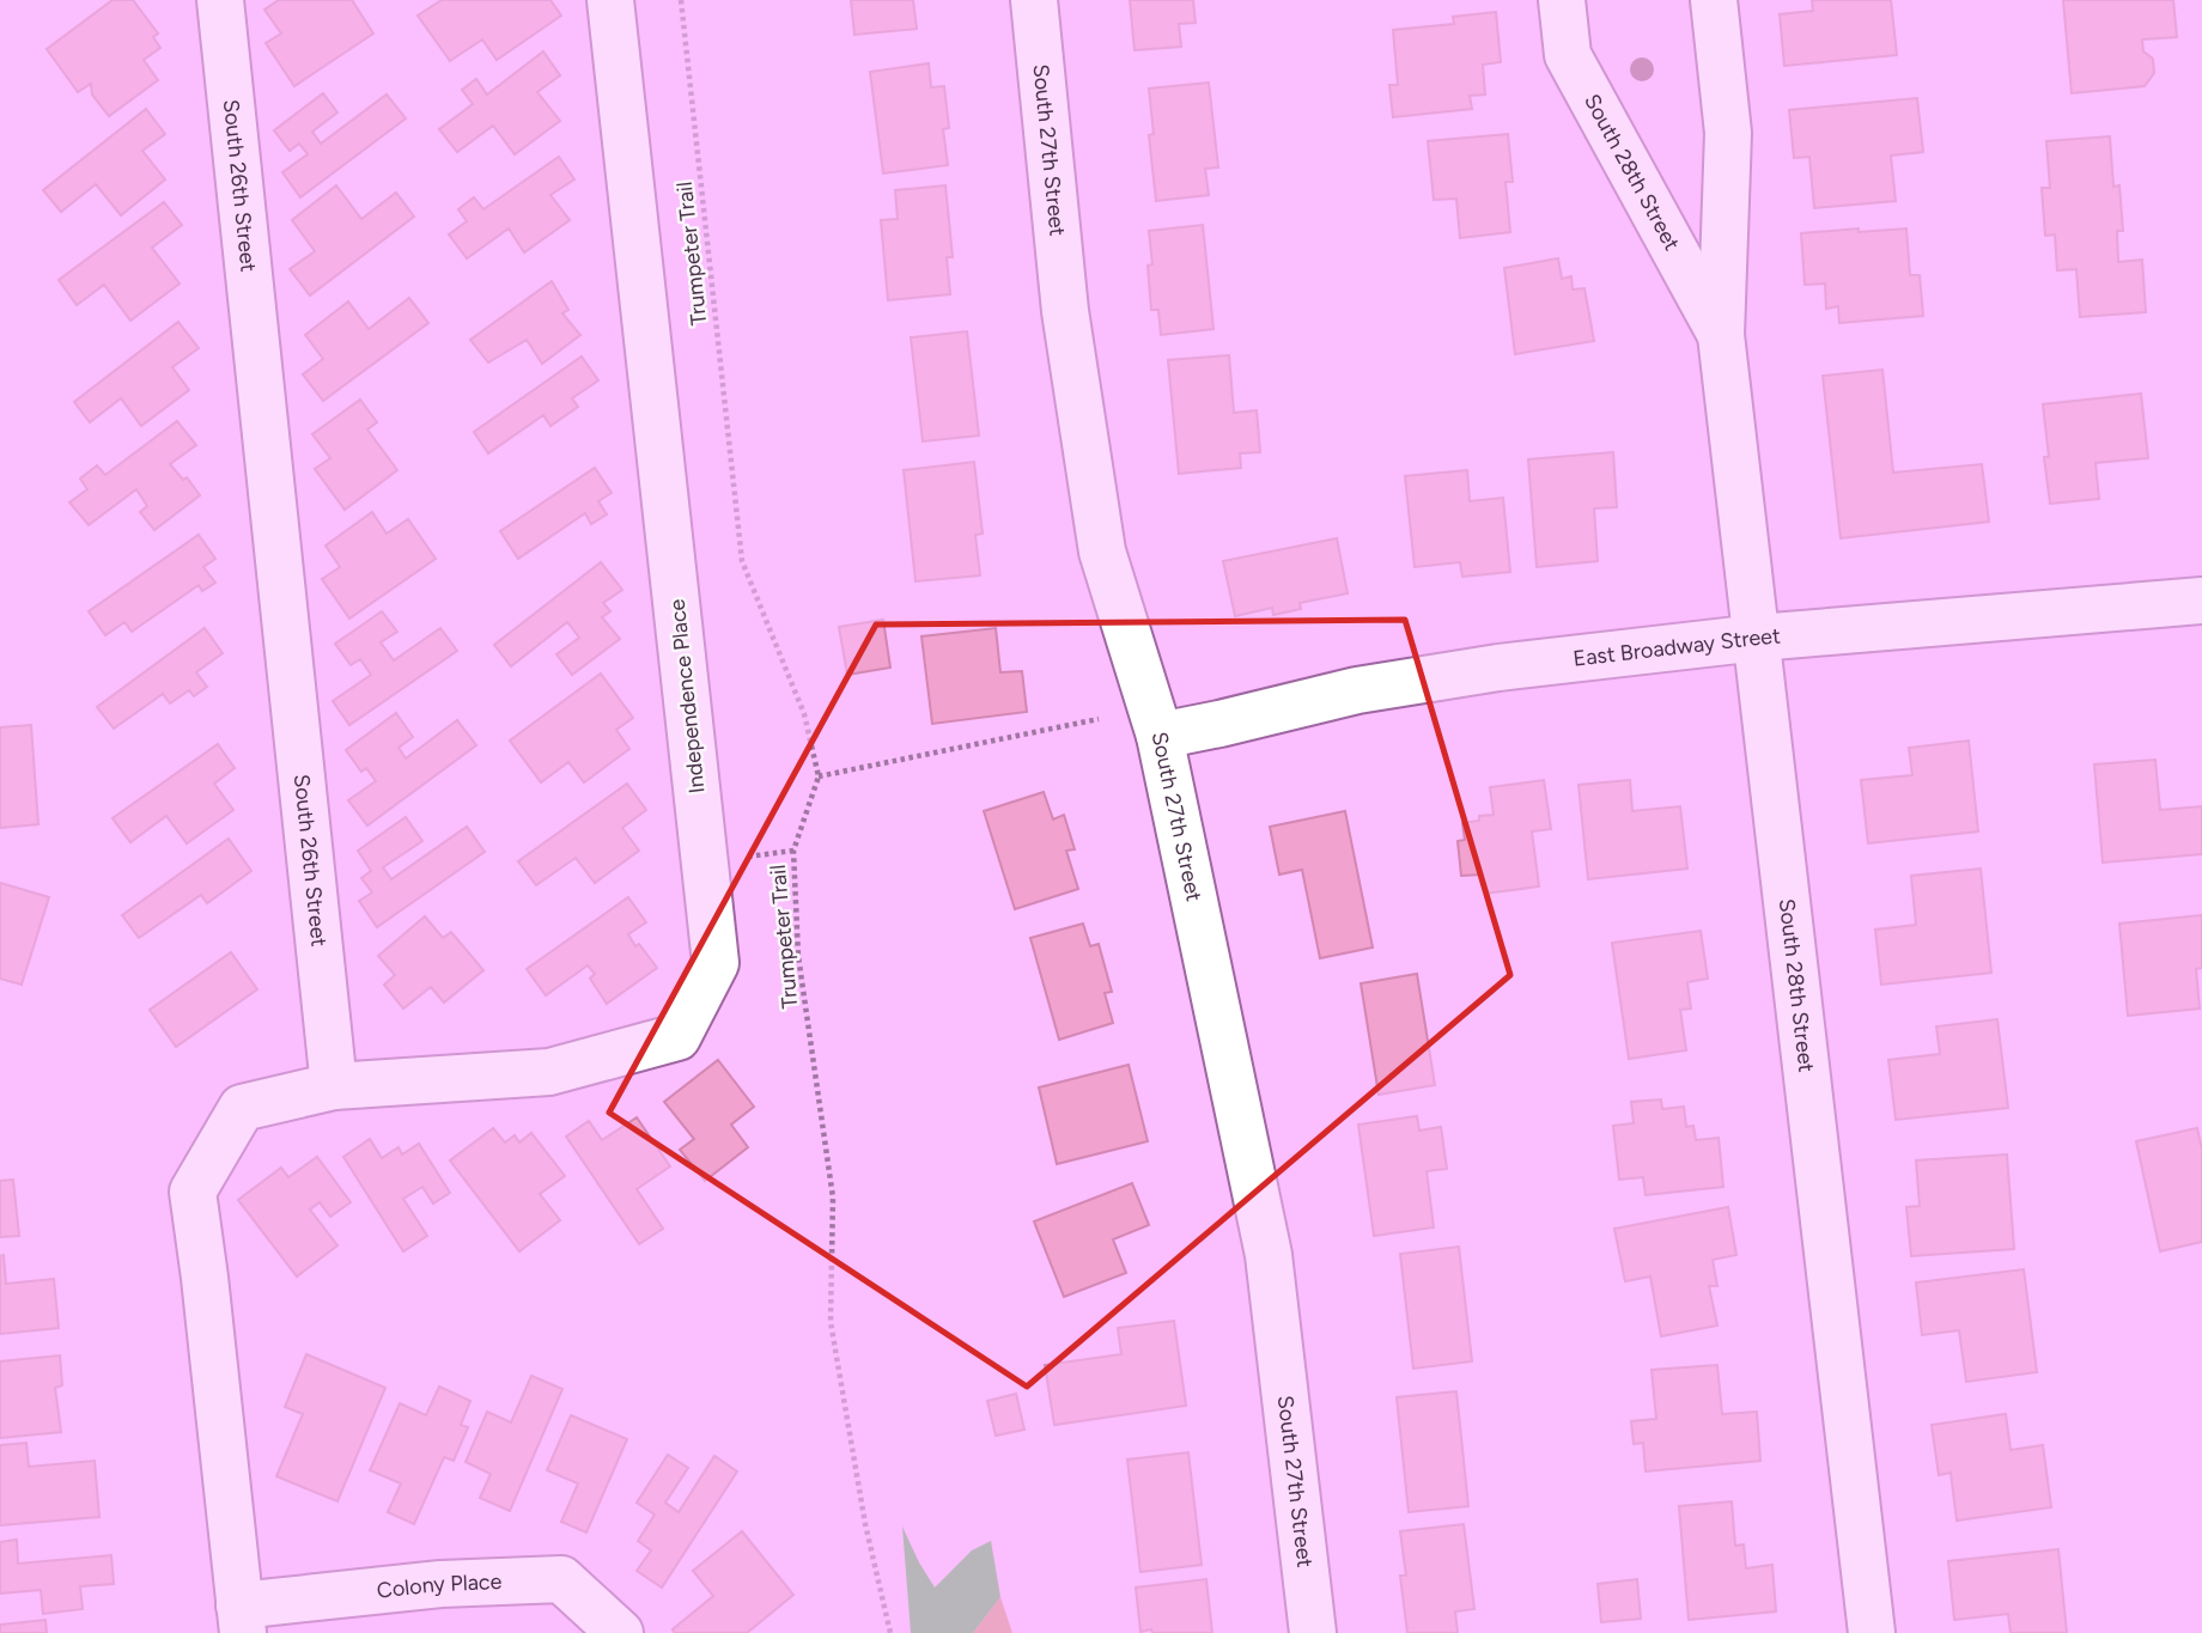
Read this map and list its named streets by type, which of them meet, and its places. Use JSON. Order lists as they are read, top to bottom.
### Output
{
  "streets": {
    "street": [
      "South 27th Street",
      "South 28th Street",
      "South 26th Street",
      "East Broadway Street",
      "Independence Place",
      "Colony Place"
    ],
    "path": ["Trumpeter Trail"]
  },
  "crossings": [
    ["South 27th Street", "East Broadway Street"],
    ["South 28th Street", "East Broadway Street"],
    ["South 26th Street", "Independence Place"]
  ]
}
